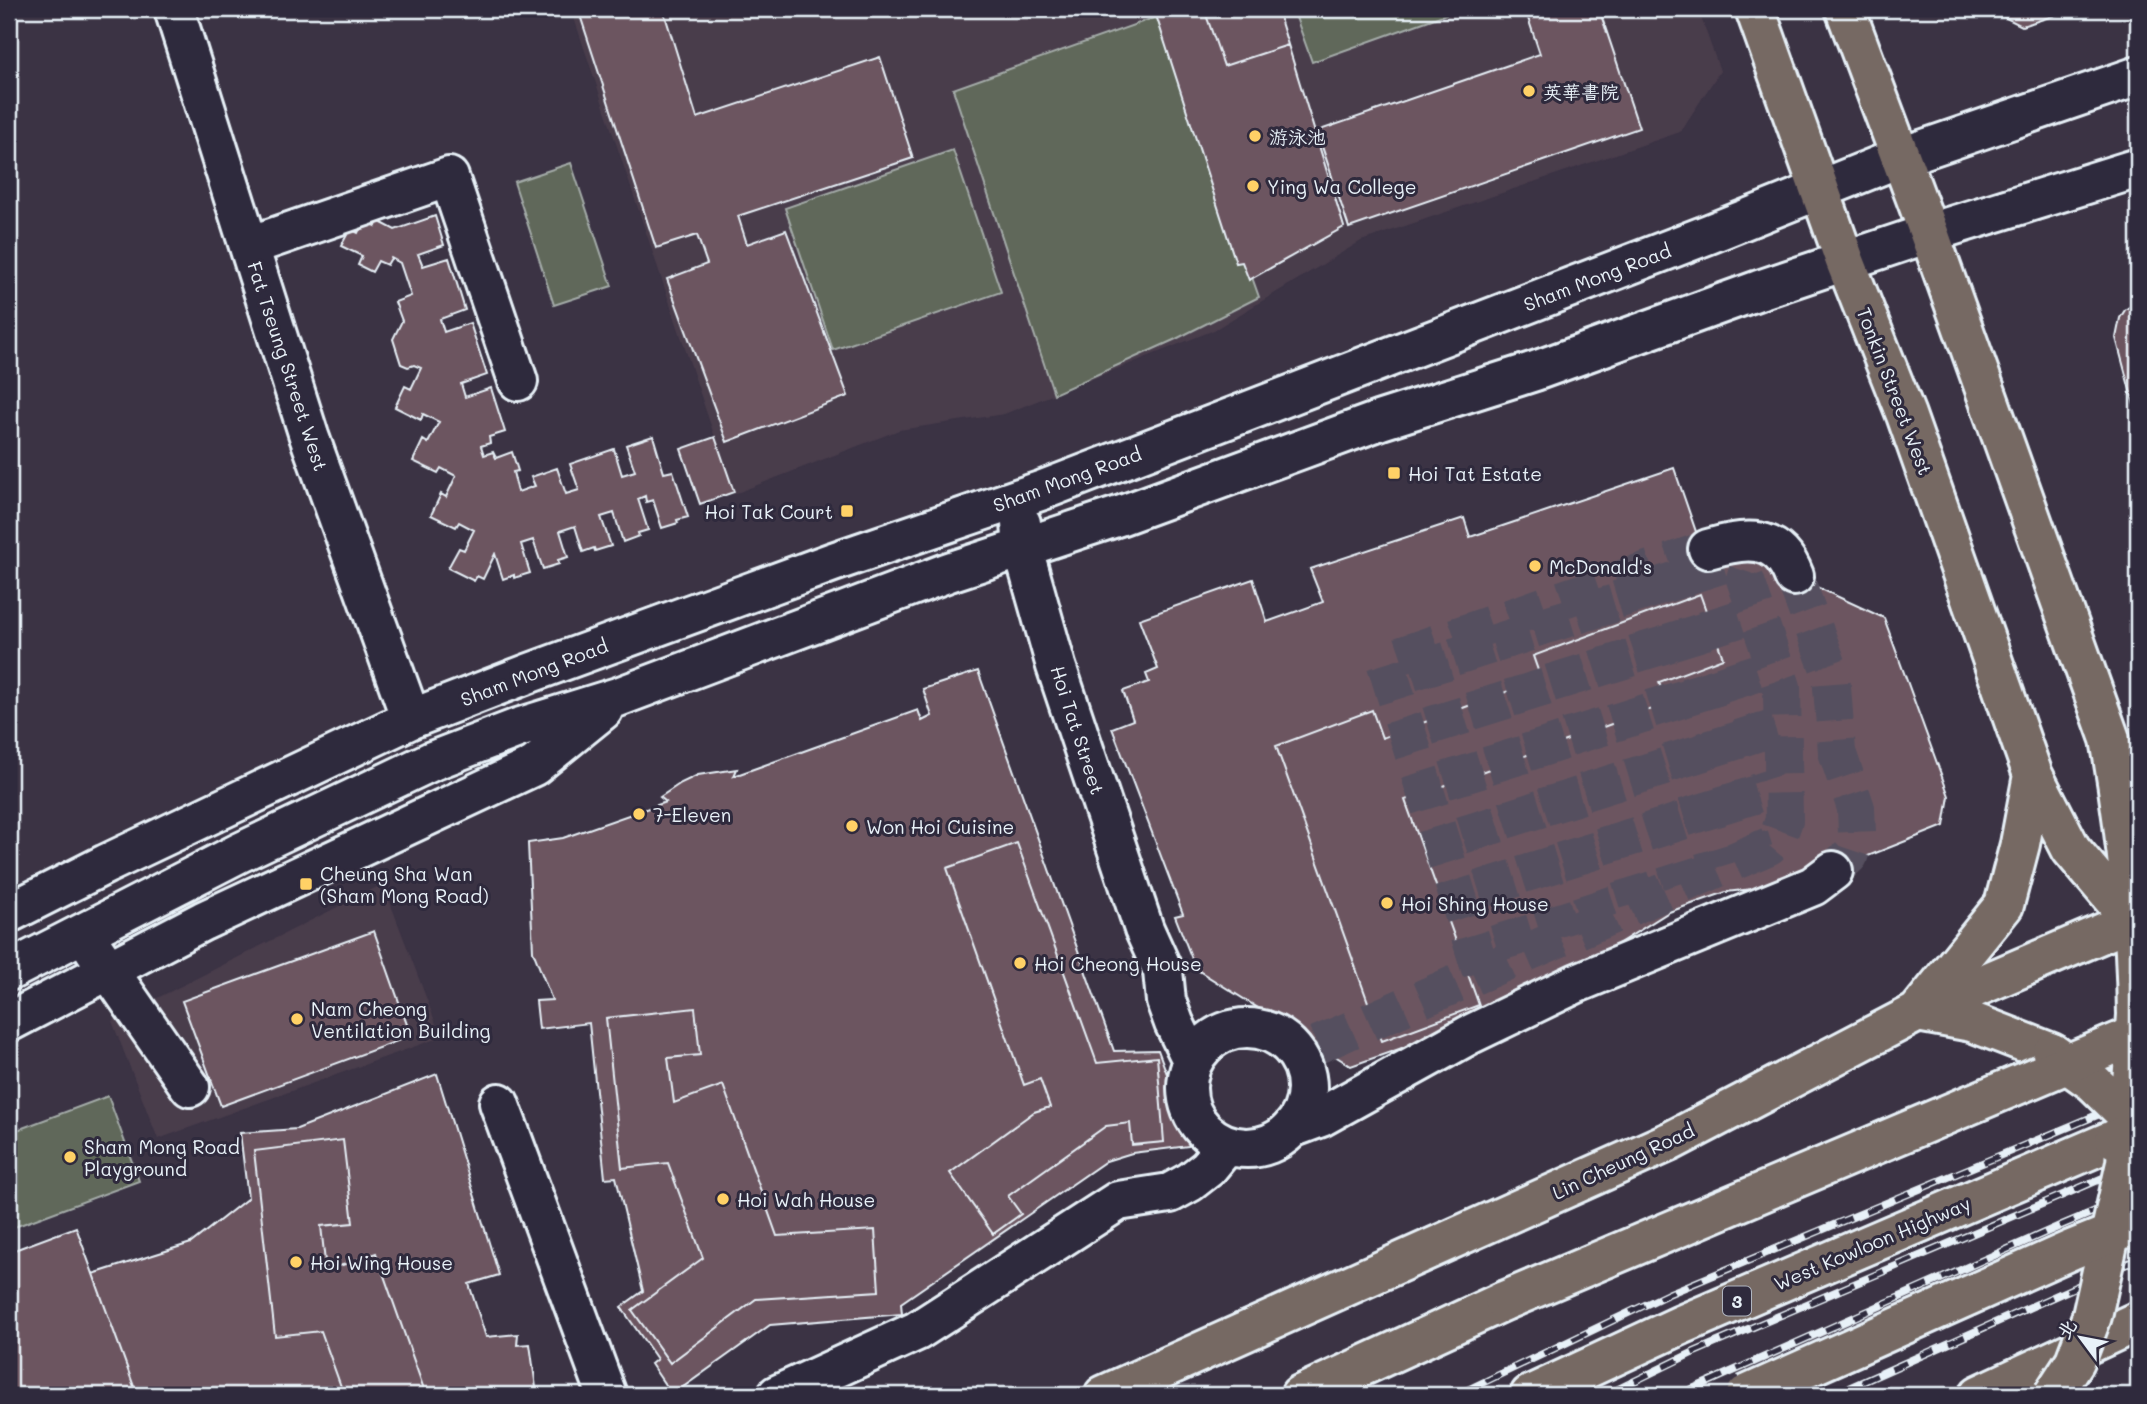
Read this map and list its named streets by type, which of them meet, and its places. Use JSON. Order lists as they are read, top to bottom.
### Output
{
  "streets": {
    "main road": [
      "Tonkin Street West",
      "Lin Cheung Road",
      "West Kowloon Highway",
      "3"
    ],
    "street": ["Sham Mong Road", "Fat Tseung Street West", "Hoi Tat Street"]
  },
  "crossings": [
    ["Sham Mong Road", "Fat Tseung Street West"],
    ["Sham Mong Road", "Tonkin Street West"],
    ["Sham Mong Road", "Hoi Tat Street"],
    ["Tonkin Street West", "Lin Cheung Road"]
  ],
  "places": {
    "other": [
      "英華書院",
      "游泳池",
      "Ying Wa College",
      "McDonald's",
      "7-Eleven",
      "Won Hoi Cuisine",
      "Hoi Shing House",
      "Hoi Cheong House",
      "Nam Cheong Ventilation Building",
      "Sham Mong Road Playground",
      "Hoi Wah House",
      "Hoi Wing House"
    ],
    "transit": ["Hoi Tat Estate", "Hoi Tak Court", "Cheung Sha Wan (Sham Mong Road)"]
  },
  "north": "top left"
}
